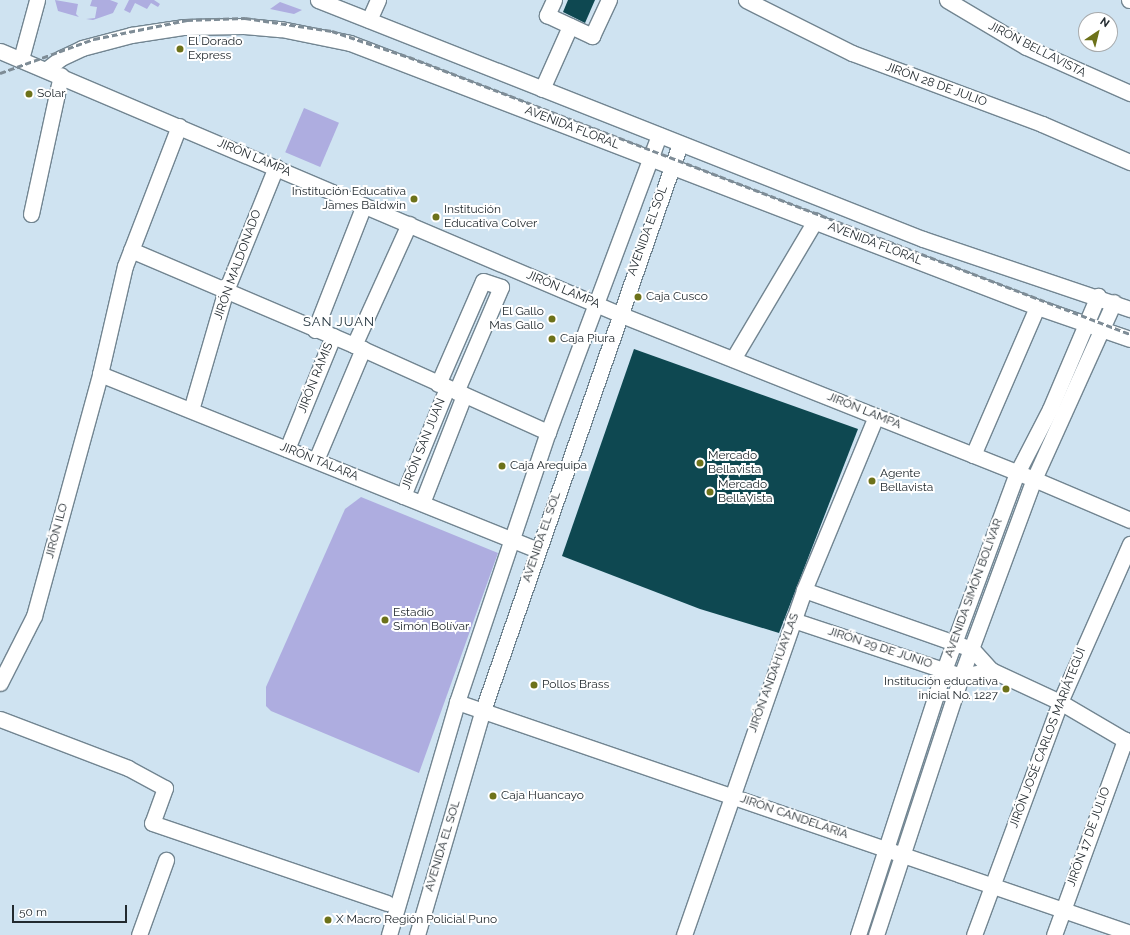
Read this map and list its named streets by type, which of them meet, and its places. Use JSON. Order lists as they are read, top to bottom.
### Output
{
  "streets": {
    "street": [
      "JIRÓN BELLAVISTA",
      "JIRÓN 28 DE JULIO",
      "AVENIDA FLORAL",
      "JIRÓN LAMPA",
      "AVENIDA EL SOL",
      "JIRÓN MALDONADO",
      "JIRÓN RAMIS",
      "JIRÓN SAN JUAN",
      "JIRÓN TALARA",
      "JIRÓN ILO",
      "AVENIDA SIMÓN BOLÍVAR",
      "JIRÓN 29 DE JUNIO",
      "JIRÓN ANDAHUAYLAS",
      "JIRÓN JOSÉ CARLOS MARIÁTEGUI",
      "JIRÓN CANDELARIA",
      "JIRÓN 17 DE JULIO"
    ]
  },
  "crossings": [
    ["AVENIDA FLORAL", "JIRÓN LAMPA"],
    ["AVENIDA FLORAL", "AVENIDA EL SOL"],
    ["AVENIDA FLORAL", "AVENIDA SIMÓN BOLÍVAR"],
    ["JIRÓN LAMPA", "AVENIDA EL SOL"],
    ["JIRÓN LAMPA", "JIRÓN MALDONADO"],
    ["JIRÓN LAMPA", "JIRÓN RAMIS"],
    ["JIRÓN LAMPA", "JIRÓN ILO"],
    ["JIRÓN LAMPA", "AVENIDA SIMÓN BOLÍVAR"],
    ["JIRÓN LAMPA", "JIRÓN ANDAHUAYLAS"],
    ["AVENIDA EL SOL", "JIRÓN TALARA"],
    ["AVENIDA EL SOL", "JIRÓN CANDELARIA"],
    ["JIRÓN MALDONADO", "JIRÓN TALARA"],
    ["JIRÓN RAMIS", "JIRÓN TALARA"],
    ["JIRÓN SAN JUAN", "JIRÓN TALARA"],
    ["JIRÓN TALARA", "JIRÓN ILO"],
    ["AVENIDA SIMÓN BOLÍVAR", "JIRÓN 29 DE JUNIO"],
    ["AVENIDA SIMÓN BOLÍVAR", "JIRÓN CANDELARIA"],
    ["JIRÓN 29 DE JUNIO", "JIRÓN ANDAHUAYLAS"],
    ["JIRÓN ANDAHUAYLAS", "JIRÓN CANDELARIA"],
    ["JIRÓN JOSÉ CARLOS MARIÁTEGUI", "JIRÓN CANDELARIA"],
    ["JIRÓN CANDELARIA", "JIRÓN 17 DE JULIO"]
  ],
  "districts": ["SAN JUAN"],
  "places": [
    "El Dorado Express",
    "Solar",
    "Institución Educativa James Baldwin",
    "Institución Educativa Colver",
    "Caja Cusco",
    "El Gallo Mas Gallo",
    "Caja Piura",
    "Mercado Bellavista",
    "Caja Arequipa",
    "Agente Bellavista",
    "Mercado BellaVista",
    "Estadio Simón Bolívar",
    "Pollos Brass",
    "Institución educativa inicial No. 1227",
    "Caja Huancayo",
    "X Macro Región Policial Puno"
  ],
  "scale_bar": "50 m",
  "north": "top right"
}
